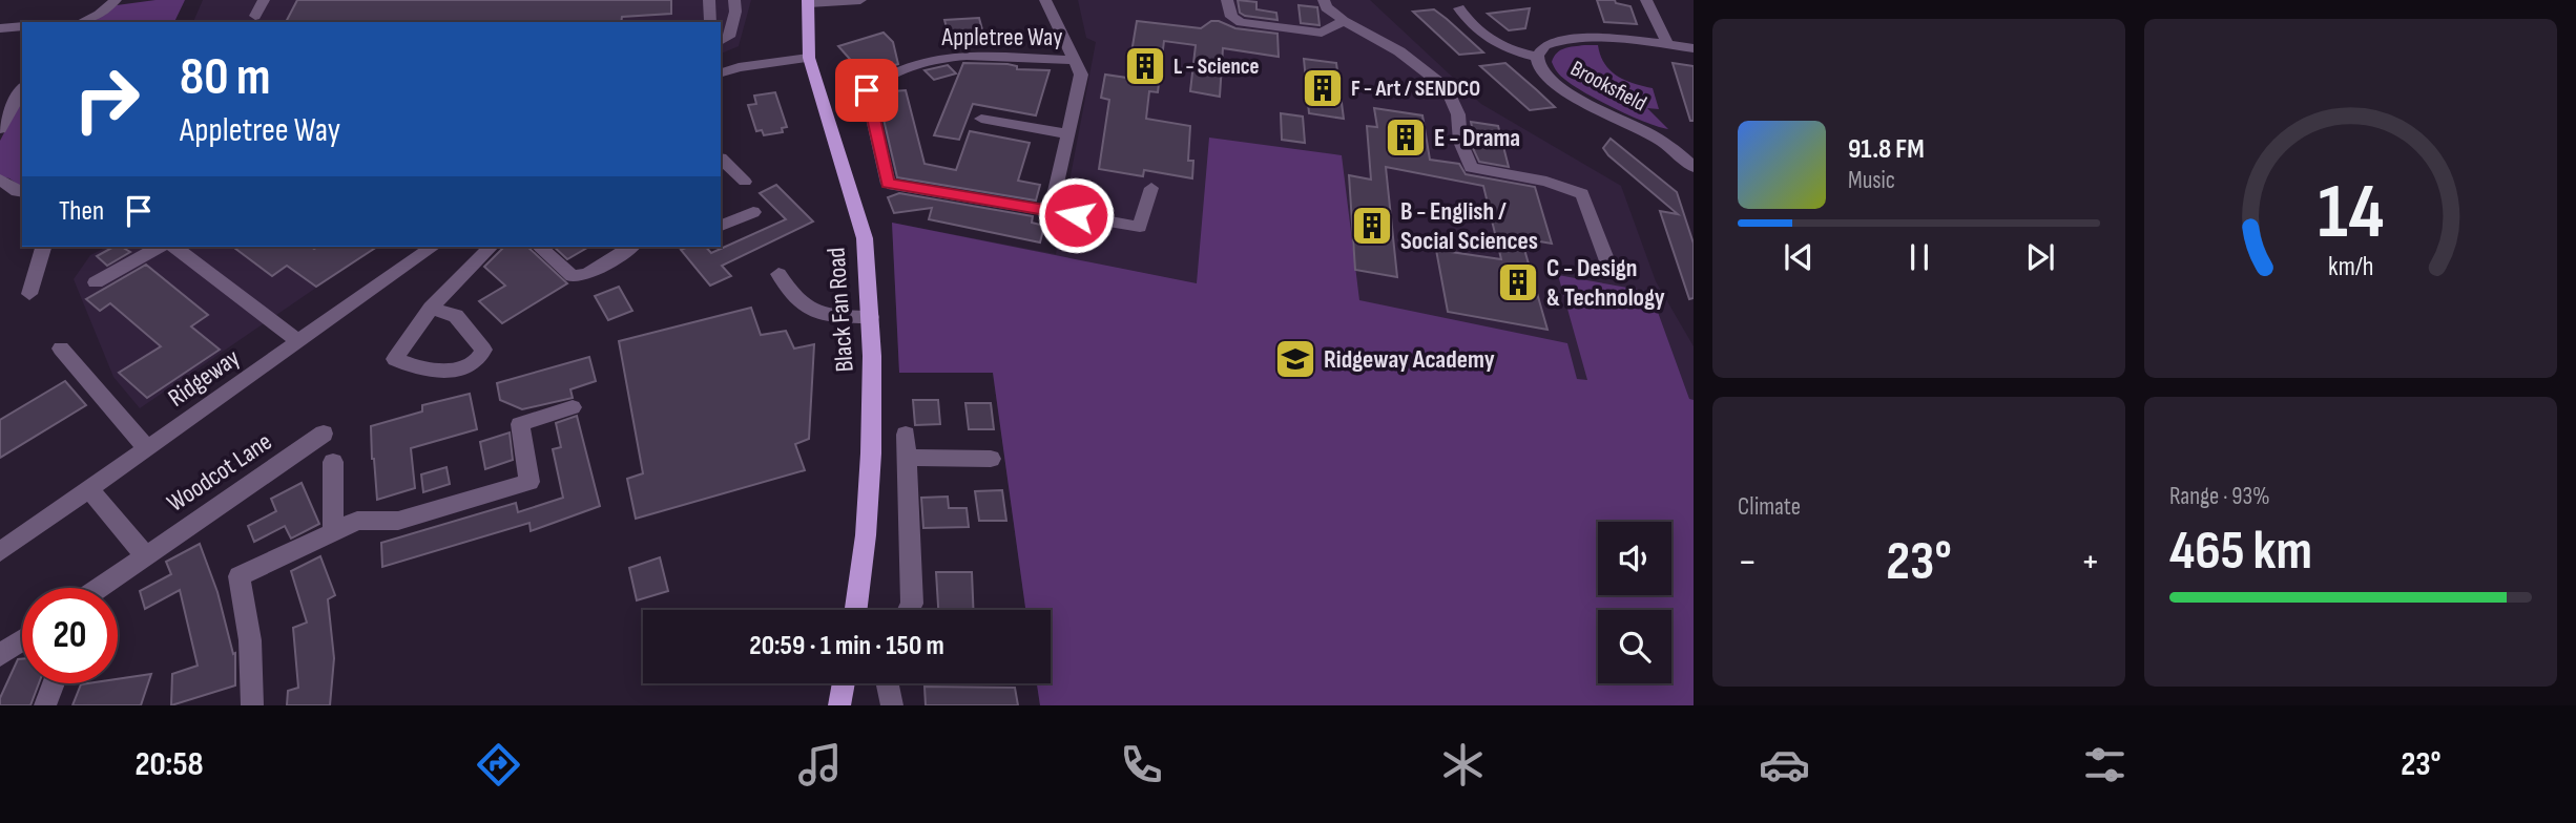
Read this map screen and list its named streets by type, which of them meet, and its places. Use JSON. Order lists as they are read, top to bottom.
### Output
{
  "streets": {
    "main road": ["Black Fan Road"],
    "street": [
      "Appletree Way",
      "Brooksfield",
      "Ridgeway",
      "Woodcot Lane"
    ]
  },
  "places": {
    "building": [
      "L - Science",
      "F - Art / SENDCO",
      "E - Drama",
      "B - English / Social Sciences",
      "C - Design & Technology"
    ],
    "school or university": ["Ridgeway Academy"]
  },
  "page": {
    "turn": ["80 m", "Appletree Way"],
    "song": ["91.8 FM", "Music"],
    "then": "Then",
    "tile": [
      "Climate",
      ["Range · 93%", "465 km"]
    ],
    "heat": ["−", "23°", "+"],
    "limit": "20",
    "trip": "20:59 · 1 min · 150 m",
    "tabs": ["20:58", "23°"],
    "gauge": ["14", "km/h"]
  }
}
